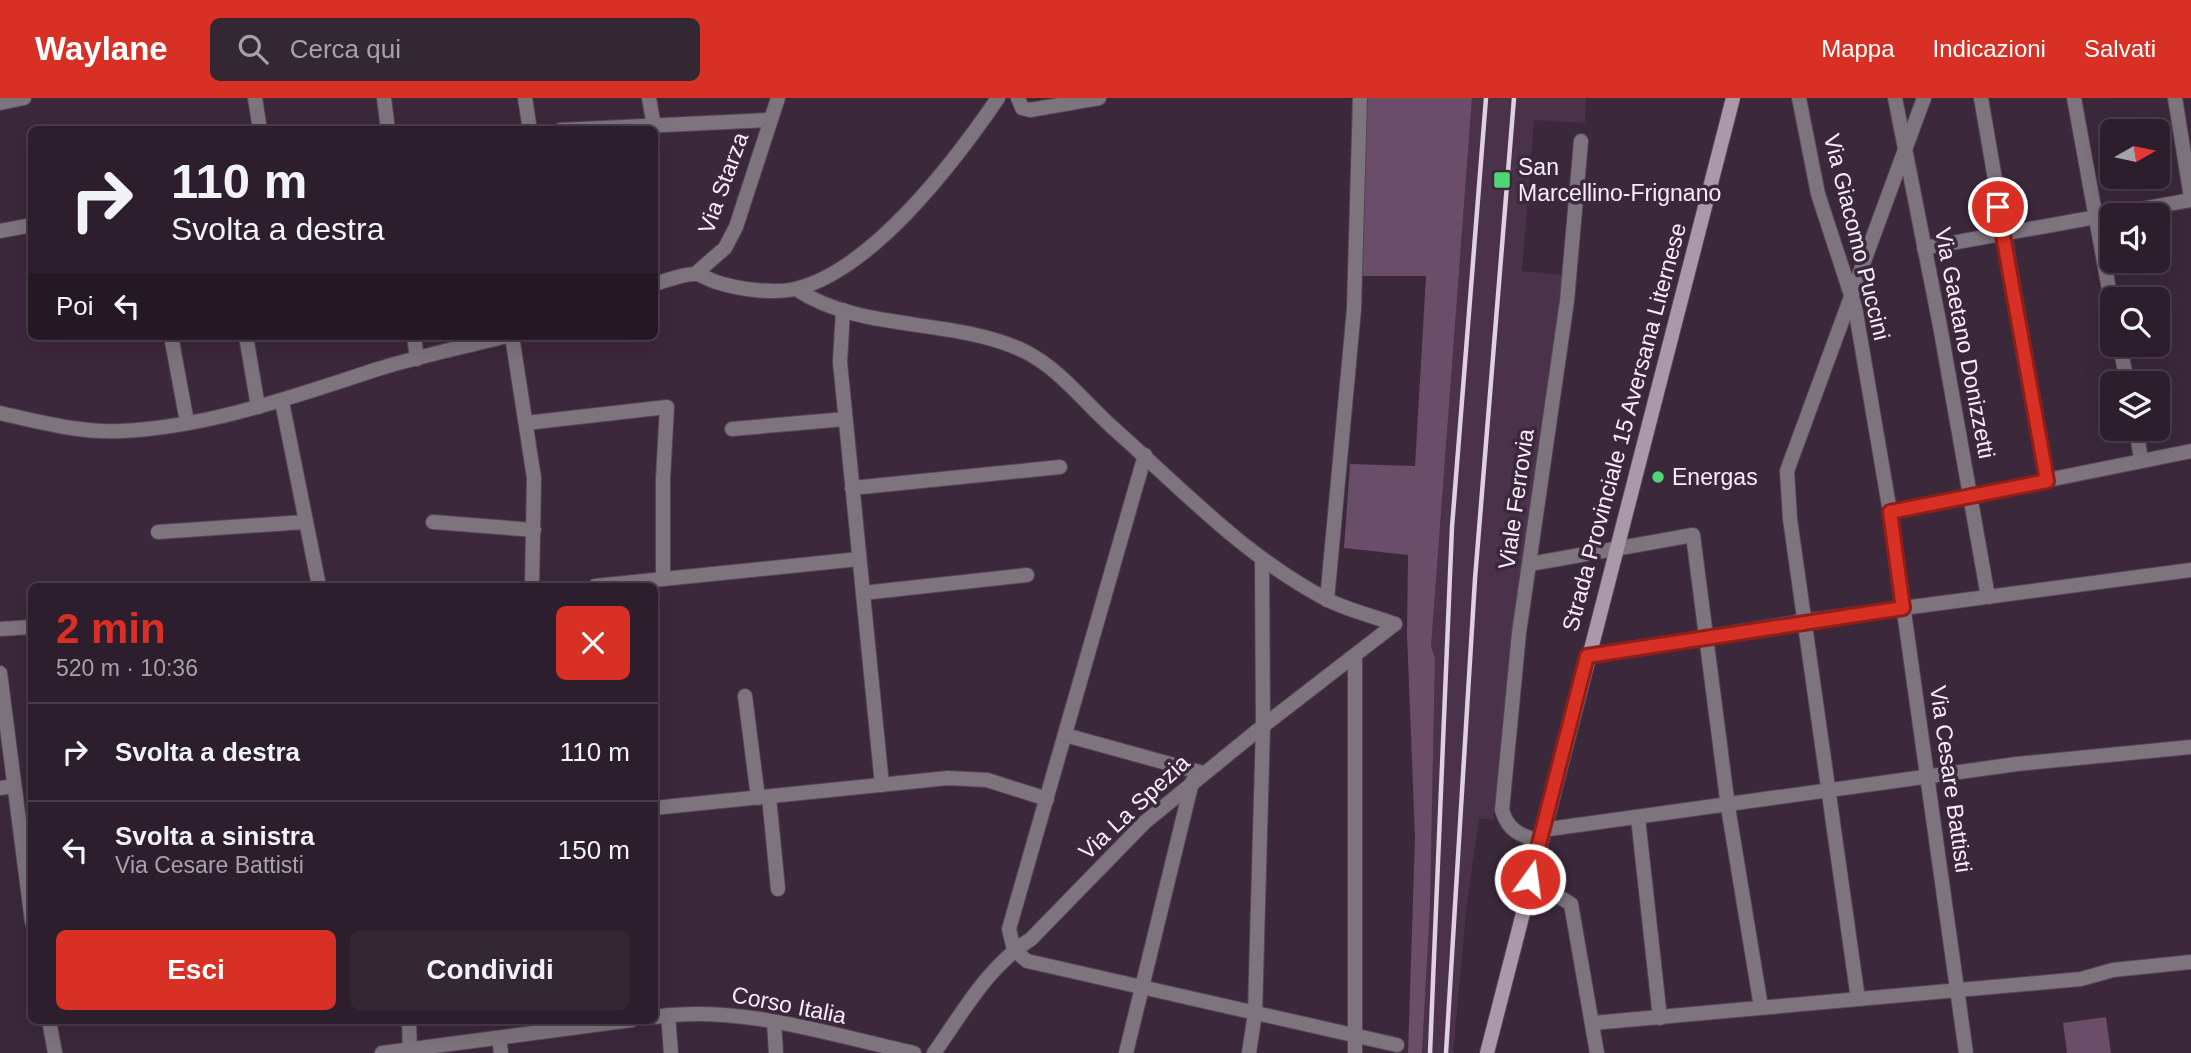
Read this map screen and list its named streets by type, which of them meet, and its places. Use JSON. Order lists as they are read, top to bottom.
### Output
{
  "streets": {
    "main road": ["Strada Provinciale 15 Aversana Liternese"],
    "street": [
      "Via Starza",
      "Via Giacomo Puccini",
      "Via Gaetano Donizzetti",
      "Viale Ferrovia",
      "Via Cesare Battisti",
      "Via La Spezia",
      "Corso Italia"
    ]
  },
  "crossings": [
    ["Via Giacomo Puccini", "Via Cesare Battisti"],
    ["Strada Provinciale 15 Aversana Liternese", "Viale Ferrovia"]
  ],
  "places": {
    "transit": ["San Marcellino-Frignano"],
    "other": ["Energas"]
  },
  "north": "right",
  "page": {
    "header": "Waylane",
    "search": "Cerca qui",
    "nav": ["Mappa", "Indicazioni", "Salvati"],
    "turn": ["110 m", "Svolta a destra"],
    "then": "Poi",
    "heading": ["2 min", "520 m · 10:36"],
    "list": [
      {
        "name": "Svolta a destra",
        "value": "110 m"
      },
      {
        "name": "Svolta a sinistra",
        "note": "Via Cesare Battisti",
        "value": "150 m"
      }
    ],
    "buttons": ["Esci", "Condividi"]
  }
}
